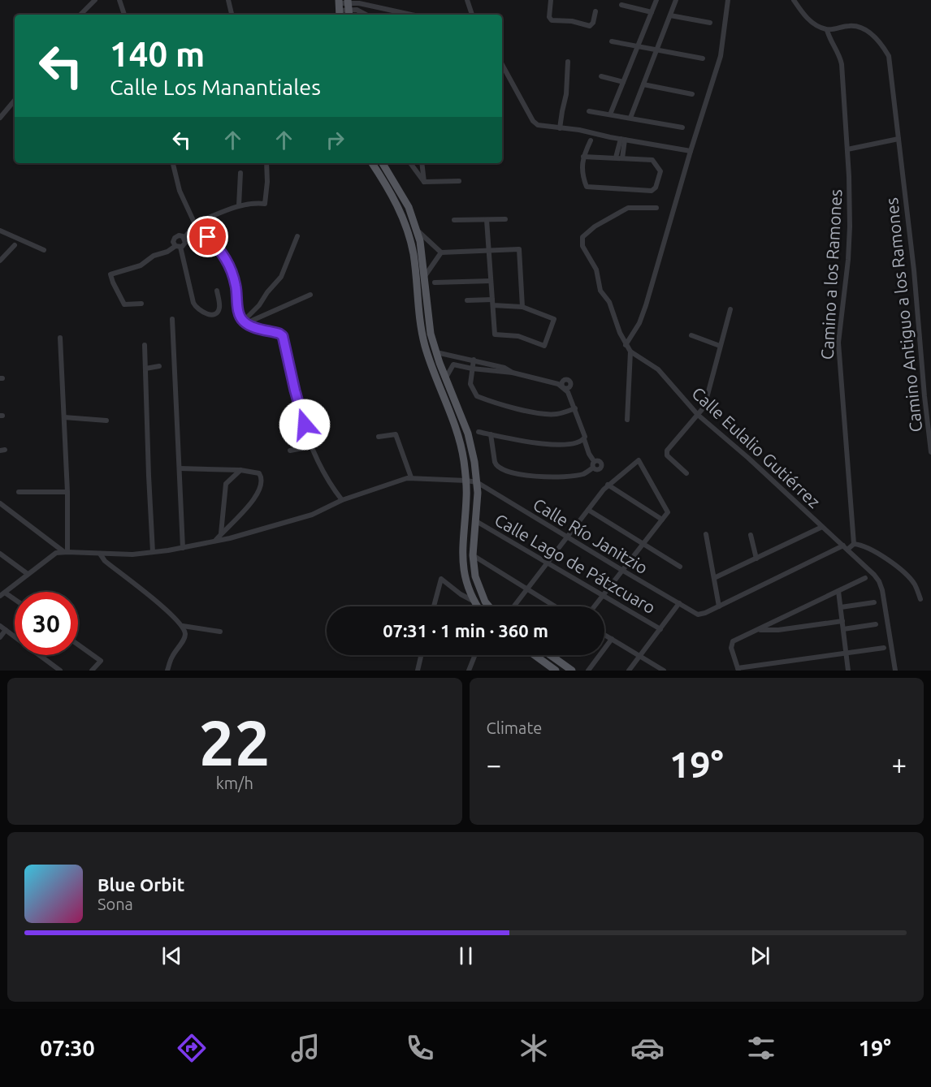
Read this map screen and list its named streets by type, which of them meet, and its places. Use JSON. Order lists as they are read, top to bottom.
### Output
{
  "streets": {
    "street": [
      "Camino a los Ramones",
      "Camino Antiguo a los Ramones",
      "Calle Eulalio Gutiérrez",
      "Calle Río Janitzio",
      "Calle Lago de Pátzcuaro"
    ]
  },
  "crossings": [
    ["Camino a los Ramones", "Camino Antiguo a los Ramones"]
  ],
  "page": {
    "turn": ["140 m", "Calle Los Manantiales"],
    "limit": "30",
    "trip": "07:31 · 1 min · 360 m",
    "tile": [
      ["22", "km/h"],
      "Climate"
    ],
    "heat": ["−", "19°", "+"],
    "song": ["Blue Orbit", "Sona"],
    "tabs": ["07:30", "19°"]
  }
}
